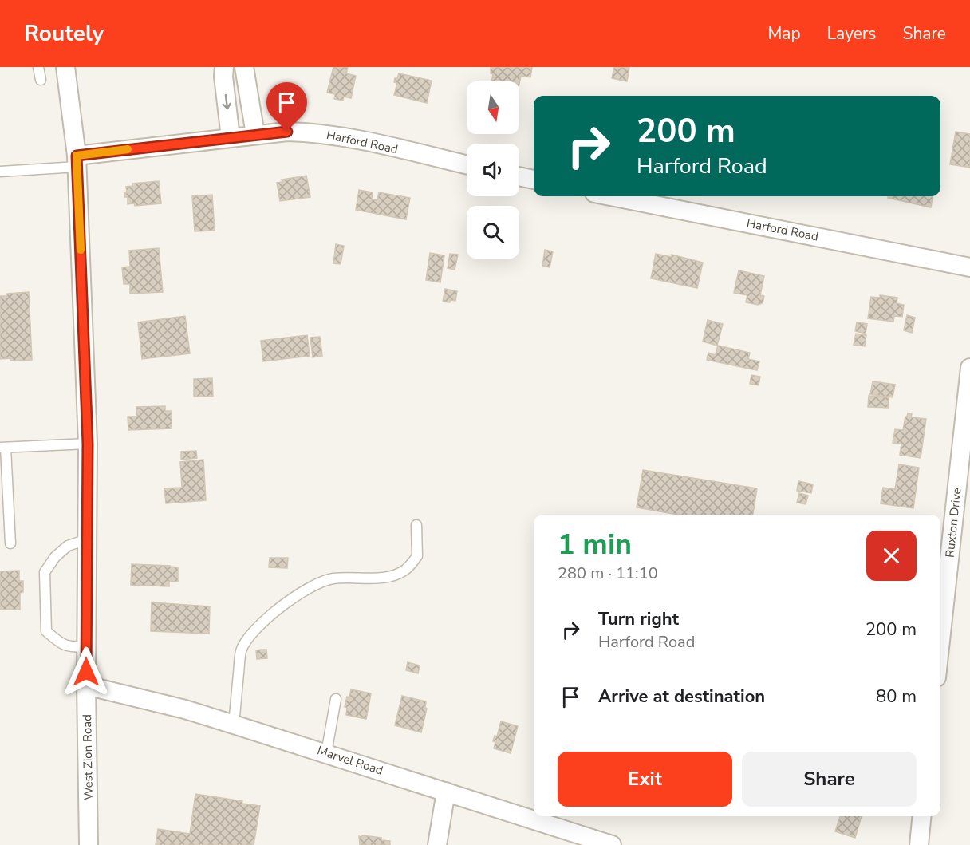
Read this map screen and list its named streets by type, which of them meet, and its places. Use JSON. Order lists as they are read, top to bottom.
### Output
{
  "streets": {
    "street": [
      "Harford Road",
      "Ruxton Drive",
      "West Zion Road",
      "Marvel Road"
    ]
  },
  "crossings": [
    ["Harford Road", "West Zion Road"],
    ["West Zion Road", "Marvel Road"]
  ],
  "north": "bottom",
  "page": {
    "header": "Routely",
    "nav": ["Map", "Layers", "Share"],
    "turn": ["200 m", "Harford Road"],
    "heading": ["1 min", "280 m · 11:10"],
    "list": [
      {
        "name": "Turn right",
        "note": "Harford Road",
        "value": "200 m"
      },
      {
        "name": "Arrive at destination",
        "value": "80 m"
      }
    ],
    "buttons": ["Exit", "Share"]
  }
}
